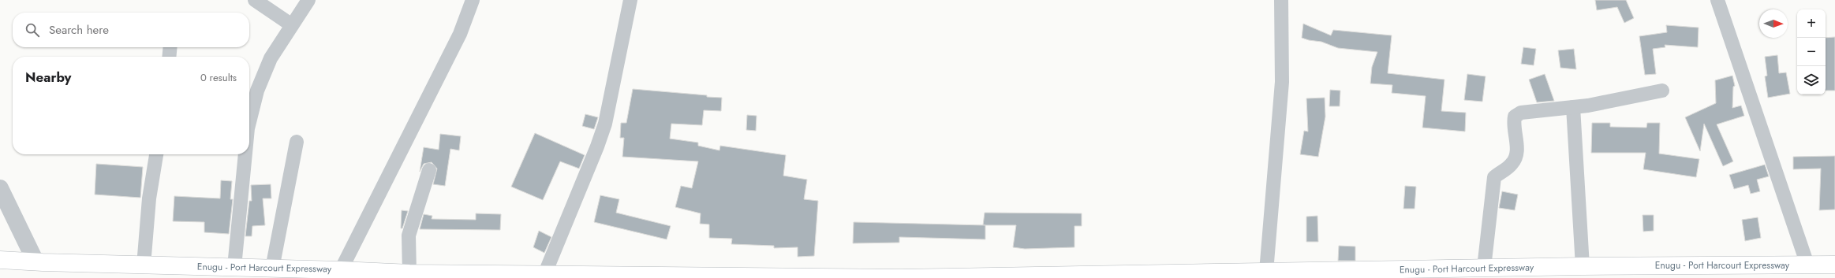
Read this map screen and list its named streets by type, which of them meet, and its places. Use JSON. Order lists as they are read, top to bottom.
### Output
{
  "streets": {
    "highway": ["Enugu - Port Harcourt Expressway"]
  },
  "north": "right",
  "page": {
    "map_buttons": ["+", "−"],
    "search": "Search here",
    "heading": ["Nearby", "0 results"]
  }
}
